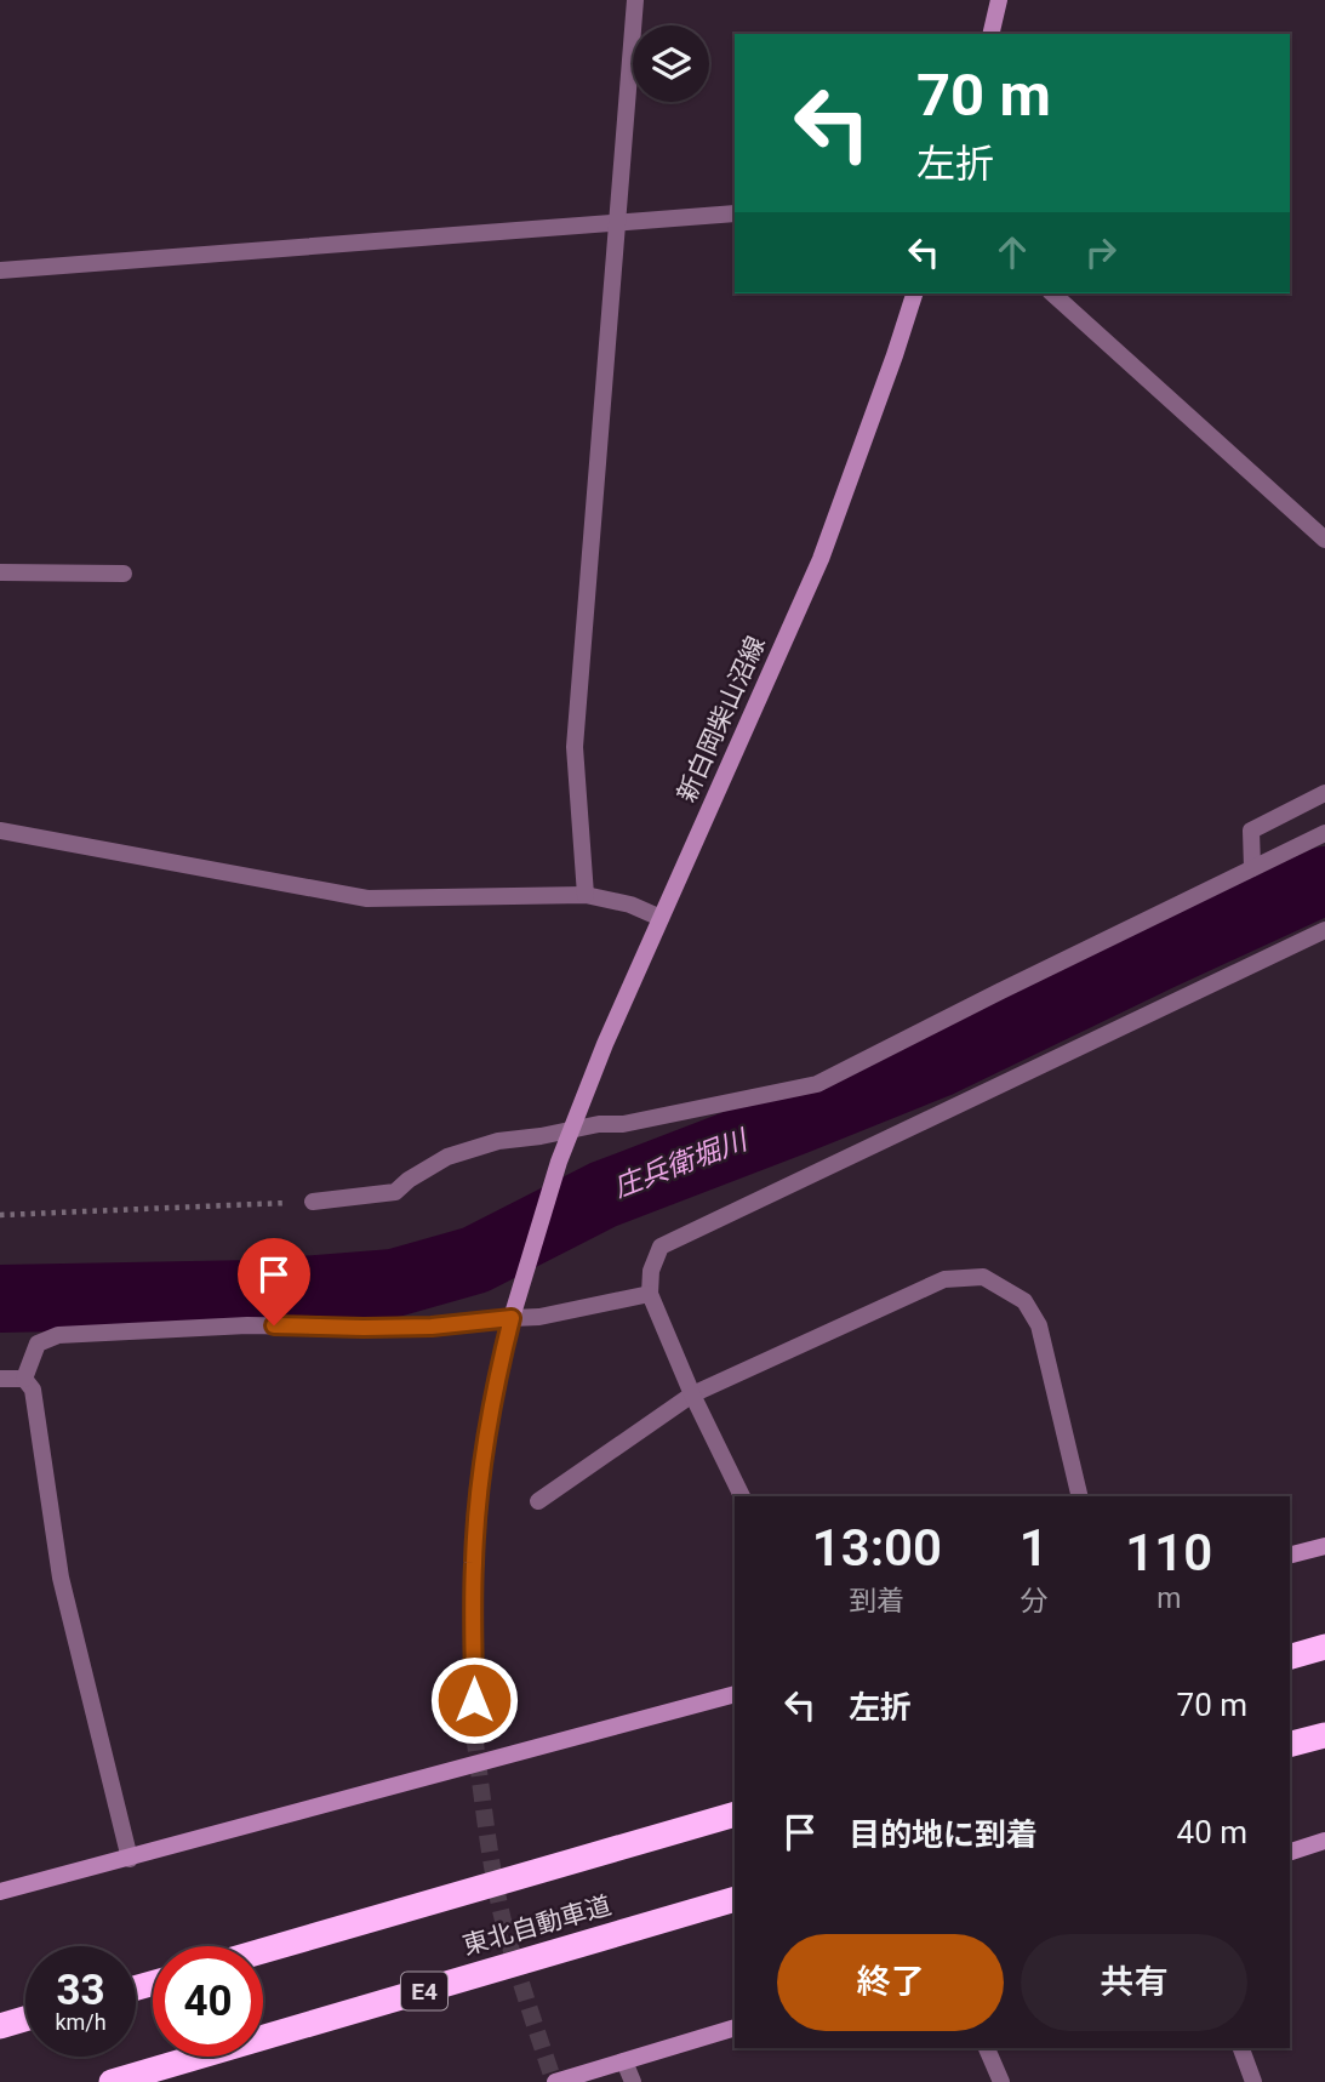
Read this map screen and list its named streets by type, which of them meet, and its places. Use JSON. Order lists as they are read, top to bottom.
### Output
{
  "streets": {
    "highway": ["東北自動車道", "E4"],
    "street": ["新白岡柴山沼線"]
  },
  "water": ["庄兵衛堀川"],
  "page": {
    "turn": ["70 m", "左折"],
    "eta": [
      "13:00",
      "到着",
      "1",
      "分",
      "110",
      "m"
    ],
    "list": [
      {
        "name": "左折",
        "value": "70 m"
      },
      {
        "name": "目的地に到着",
        "value": "40 m"
      }
    ],
    "buttons": ["終了", "共有"],
    "speed": "33 km/h",
    "limit": "40"
  }
}
